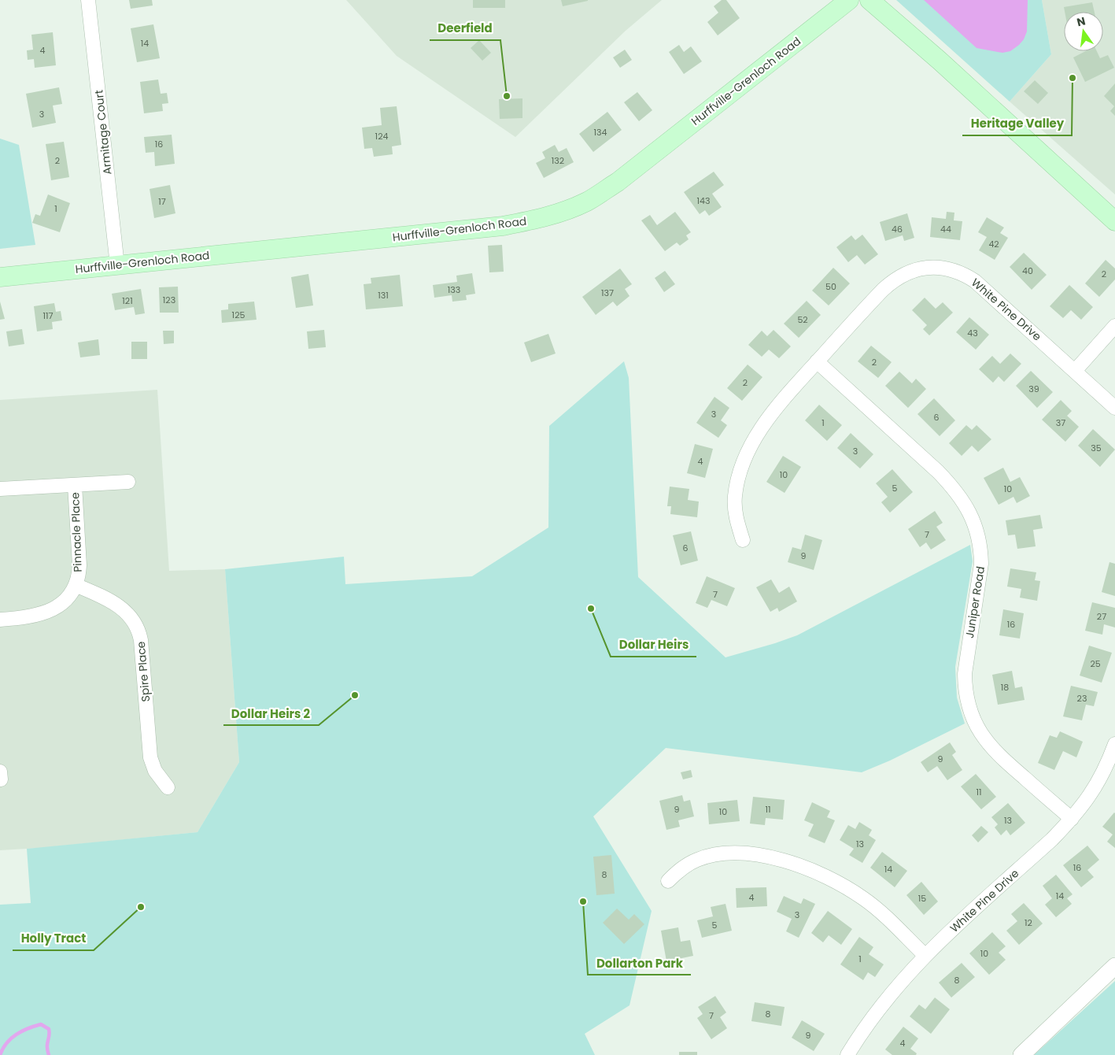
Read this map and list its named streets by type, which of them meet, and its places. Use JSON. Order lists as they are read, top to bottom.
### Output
{
  "streets": {
    "main road": ["Hurffville-Grenloch Road"],
    "street": [
      "Armitage Court",
      "White Pine Drive",
      "Pinnacle Place",
      "Juniper Road",
      "Spire Place"
    ]
  },
  "crossings": [
    ["Hurffville-Grenloch Road", "Armitage Court"],
    ["White Pine Drive", "Juniper Road"],
    ["Pinnacle Place", "Spire Place"]
  ],
  "places": [
    "Heritage Valley",
    "Deerfield",
    "Dollar Heirs",
    "Dollar Heirs 2",
    "Dollarton Park",
    "Holly Tract"
  ],
  "house_numbers": [
    "14",
    "4",
    "3",
    "134",
    "124",
    "16",
    "2",
    "132",
    "143",
    "17",
    "1",
    "46",
    "44",
    "42",
    "40",
    "2",
    "50",
    "133",
    "137",
    "131",
    "123",
    "121",
    "125",
    "117",
    "52",
    "43",
    "2",
    "2",
    "39",
    "3",
    "6",
    "1",
    "37",
    "35",
    "3",
    "4",
    "10",
    "5",
    "10",
    "7",
    "6",
    "9",
    "7",
    "27",
    "16",
    "25",
    "18",
    "23",
    "9",
    "11",
    "9",
    "11",
    "10",
    "13",
    "13",
    "16",
    "14",
    "8",
    "14",
    "4",
    "15",
    "3",
    "12",
    "5",
    "10",
    "1",
    "8",
    "8",
    "7",
    "9",
    "4"
  ],
  "north": "top"
}
